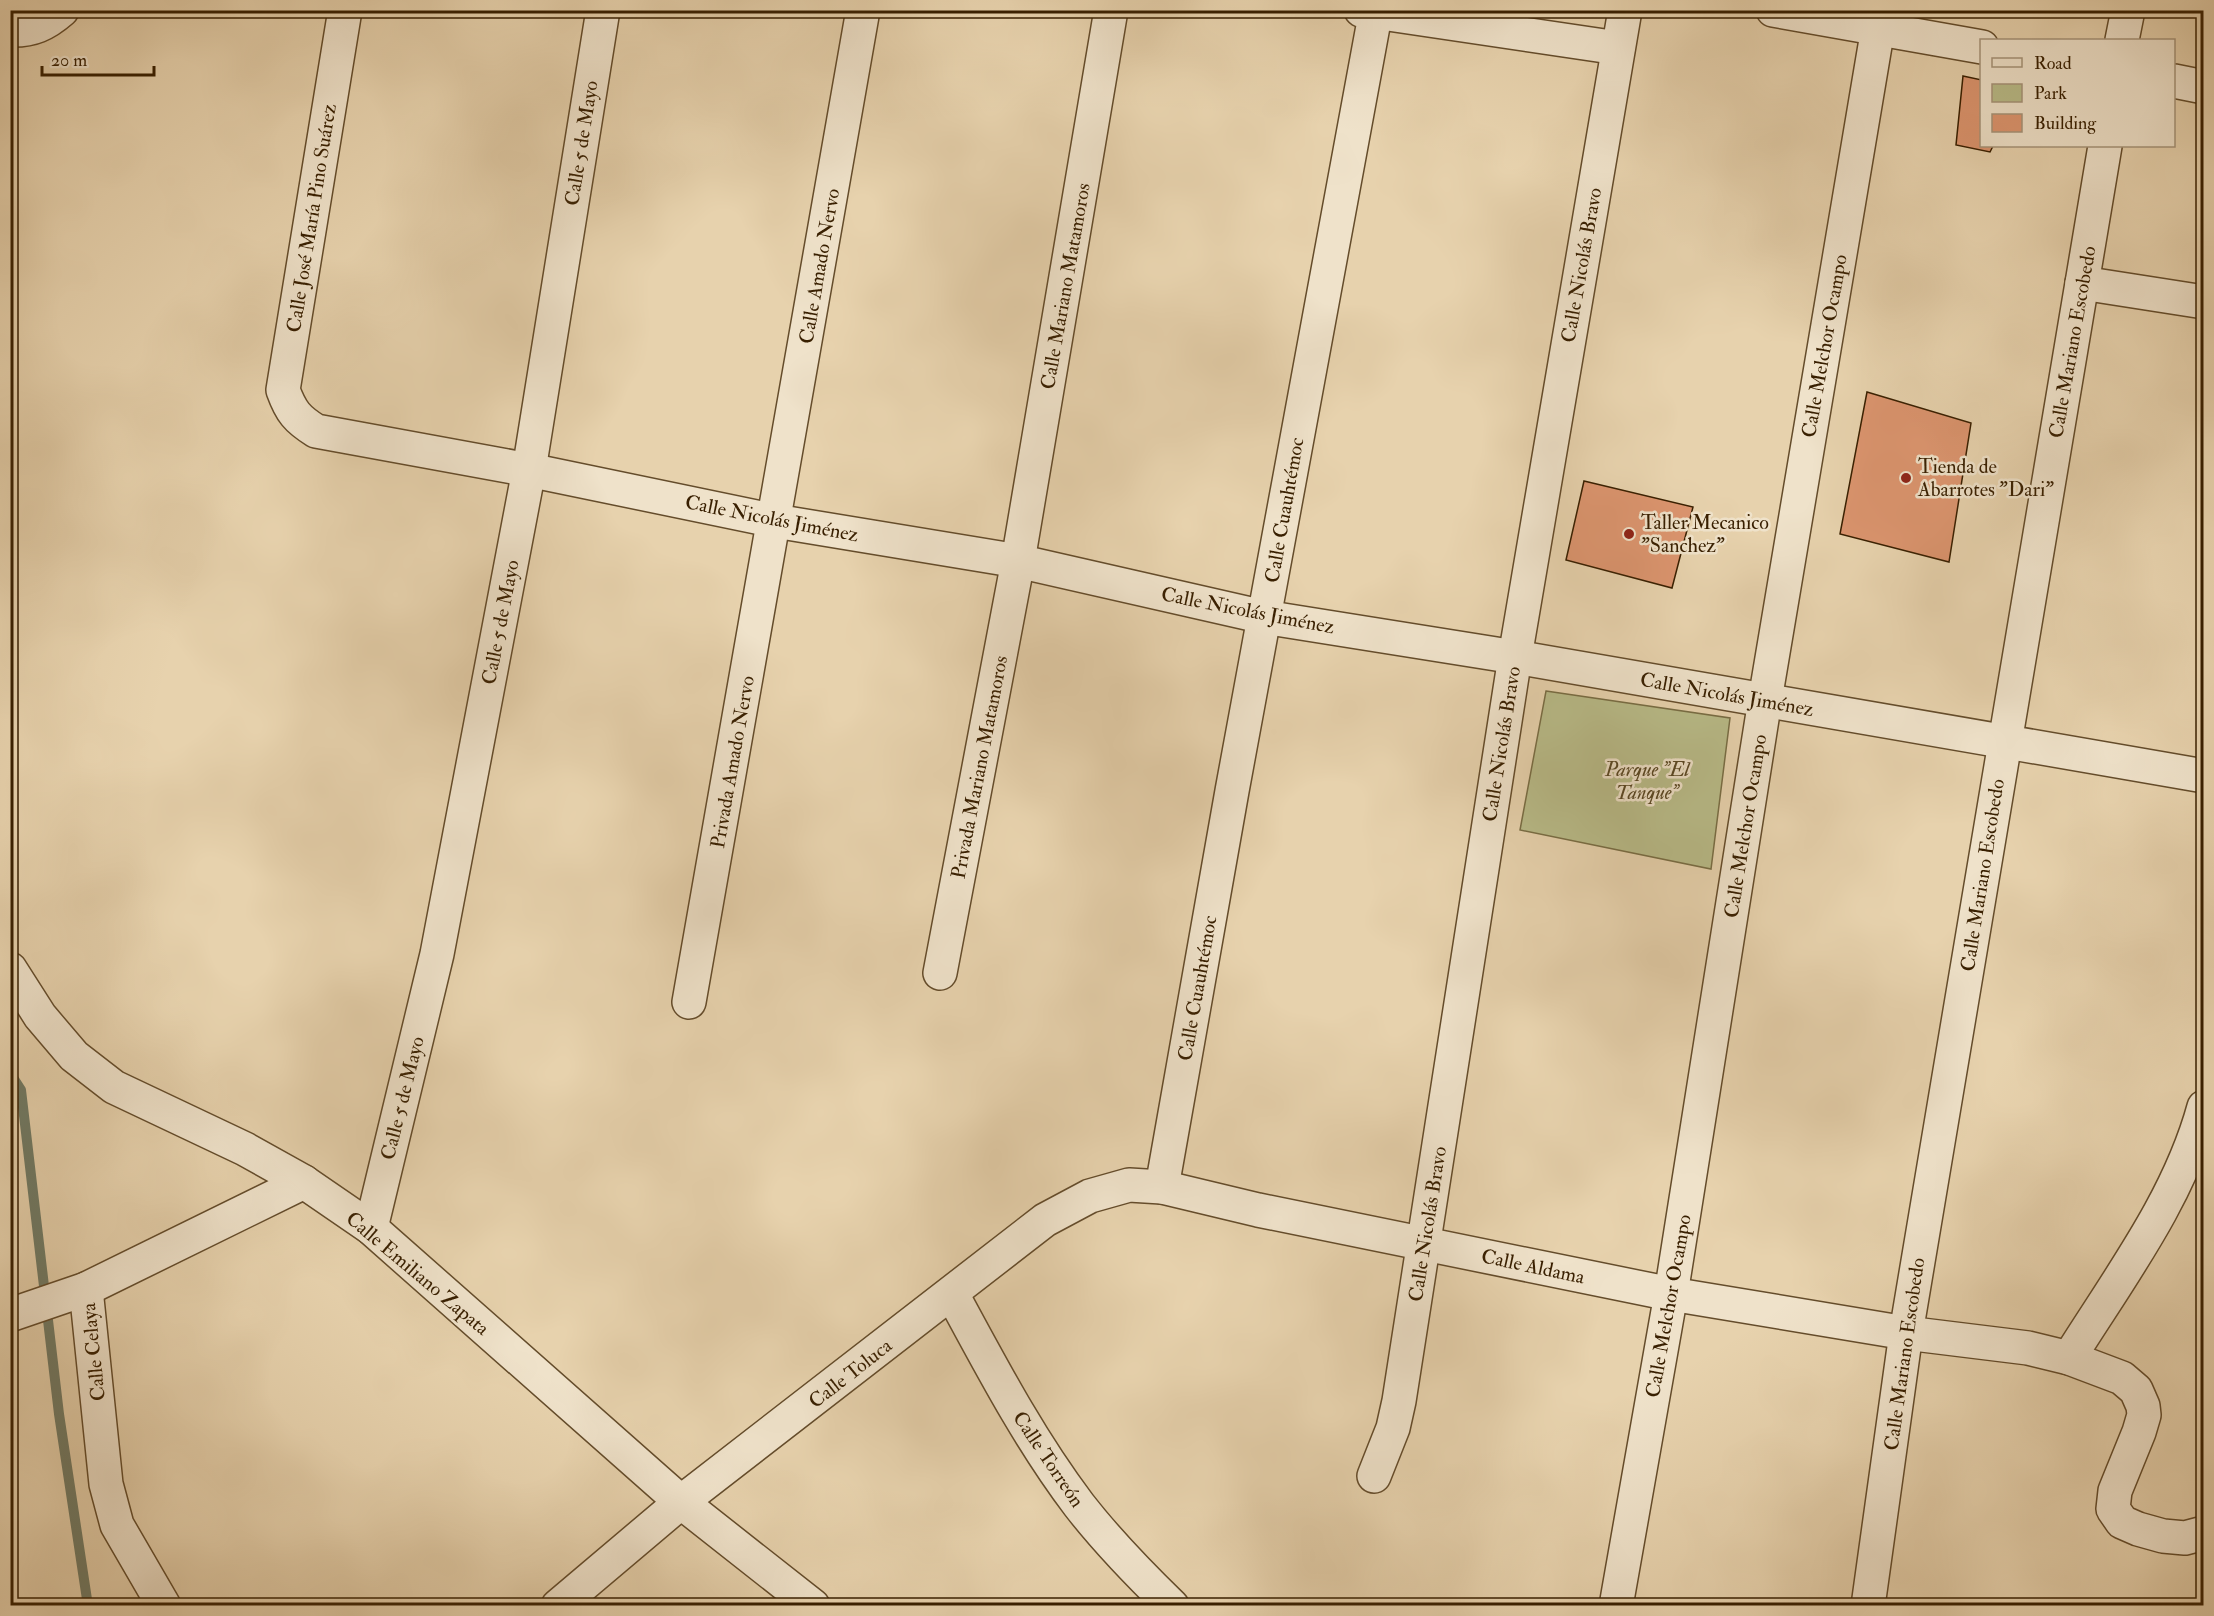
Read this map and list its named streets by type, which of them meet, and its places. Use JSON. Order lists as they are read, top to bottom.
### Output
{
  "streets": {
    "street": [
      "Calle 5 de Mayo",
      "Calle José María Pino Suárez",
      "Calle Nicolás Bravo",
      "Calle Amado Nervo",
      "Calle Mariano Matamoros",
      "Calle Mariano Escobedo",
      "Calle Melchor Ocampo",
      "Calle Cuauhtémoc",
      "Calle Nicolás Jiménez",
      "Privada Amado Nervo",
      "Privada Mariano Matamoros",
      "Calle Aldama",
      "Calle Emiliano Zapata",
      "Calle Celaya",
      "Calle Toluca",
      "Calle Torreón"
    ]
  },
  "crossings": [
    ["Calle 5 de Mayo", "Calle Nicolás Jiménez"],
    ["Calle 5 de Mayo", "Calle Emiliano Zapata"],
    ["Calle José María Pino Suárez", "Calle Nicolás Jiménez"],
    ["Calle Nicolás Bravo", "Calle Nicolás Jiménez"],
    ["Calle Nicolás Bravo", "Calle Aldama"],
    ["Calle Amado Nervo", "Calle Nicolás Jiménez"],
    ["Calle Amado Nervo", "Privada Amado Nervo"],
    ["Calle Mariano Matamoros", "Calle Nicolás Jiménez"],
    ["Calle Mariano Matamoros", "Privada Mariano Matamoros"],
    ["Calle Mariano Escobedo", "Calle Nicolás Jiménez"],
    ["Calle Mariano Escobedo", "Calle Aldama"],
    ["Calle Melchor Ocampo", "Calle Nicolás Jiménez"],
    ["Calle Melchor Ocampo", "Calle Aldama"],
    ["Calle Cuauhtémoc", "Calle Nicolás Jiménez"],
    ["Calle Cuauhtémoc", "Calle Aldama"],
    ["Calle Cuauhtémoc", "Calle Toluca"],
    ["Calle Nicolás Jiménez", "Privada Amado Nervo"],
    ["Calle Nicolás Jiménez", "Privada Mariano Matamoros"],
    ["Calle Aldama", "Calle Toluca"],
    ["Calle Emiliano Zapata", "Calle Celaya"],
    ["Calle Emiliano Zapata", "Calle Toluca"],
    ["Calle Toluca", "Calle Torreón"]
  ],
  "parks": ["Parque \"El Tanque\""],
  "places": ["Tienda de Abarrotes \"Dari\"", "Taller Mecanico \"Sanchez\""],
  "legend": ["Road", "Park", "Building"],
  "scale_bar": "20 m"
}
